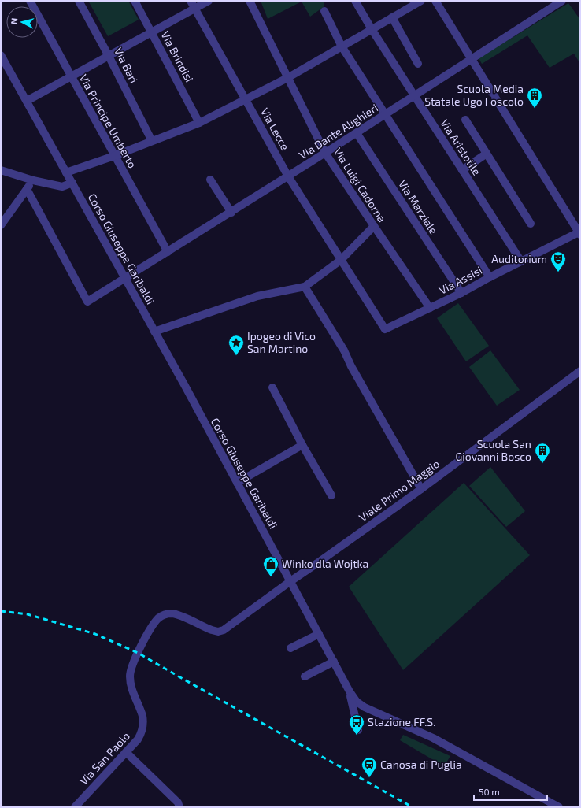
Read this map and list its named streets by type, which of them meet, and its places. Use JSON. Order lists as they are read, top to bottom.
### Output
{
  "streets": {
    "street": [
      "Via Brindisi",
      "Via Bari",
      "Via Principe Umberto",
      "Via Lecce",
      "Via Dante Alighieri",
      "Via Aristotile",
      "Via Luigi Cadorna",
      "Via Marziale",
      "Corso Giuseppe Garibaldi",
      "Via Assisi",
      "Viale Primo Maggio",
      "Via San Paolo"
    ]
  },
  "crossings": [
    ["Via Principe Umberto", "Via Dante Alighieri"],
    ["Via Lecce", "Via Dante Alighieri"],
    ["Via Lecce", "Via Assisi"],
    ["Via Dante Alighieri", "Via Aristotile"],
    ["Via Dante Alighieri", "Via Luigi Cadorna"],
    ["Via Dante Alighieri", "Via Marziale"],
    ["Via Dante Alighieri", "Corso Giuseppe Garibaldi"],
    ["Via Aristotile", "Via Assisi"],
    ["Via Luigi Cadorna", "Via Assisi"],
    ["Via Marziale", "Via Assisi"],
    ["Corso Giuseppe Garibaldi", "Viale Primo Maggio"],
    ["Corso Giuseppe Garibaldi", "Via San Paolo"],
    ["Viale Primo Maggio", "Via San Paolo"]
  ],
  "places": {
    "building": ["Scuola Media Statale Ugo Foscolo", "Scuola San Giovanni Bosco"],
    "theatre": ["Auditorium"],
    "place": ["Ipogeo di Vico San Martino"],
    "shop": ["Winko dla Wojtka"],
    "bus stop": ["Stazione FF.S."],
    "station": ["Canosa di Puglia"]
  },
  "scale_bar": "50 m",
  "north": "left"
}
